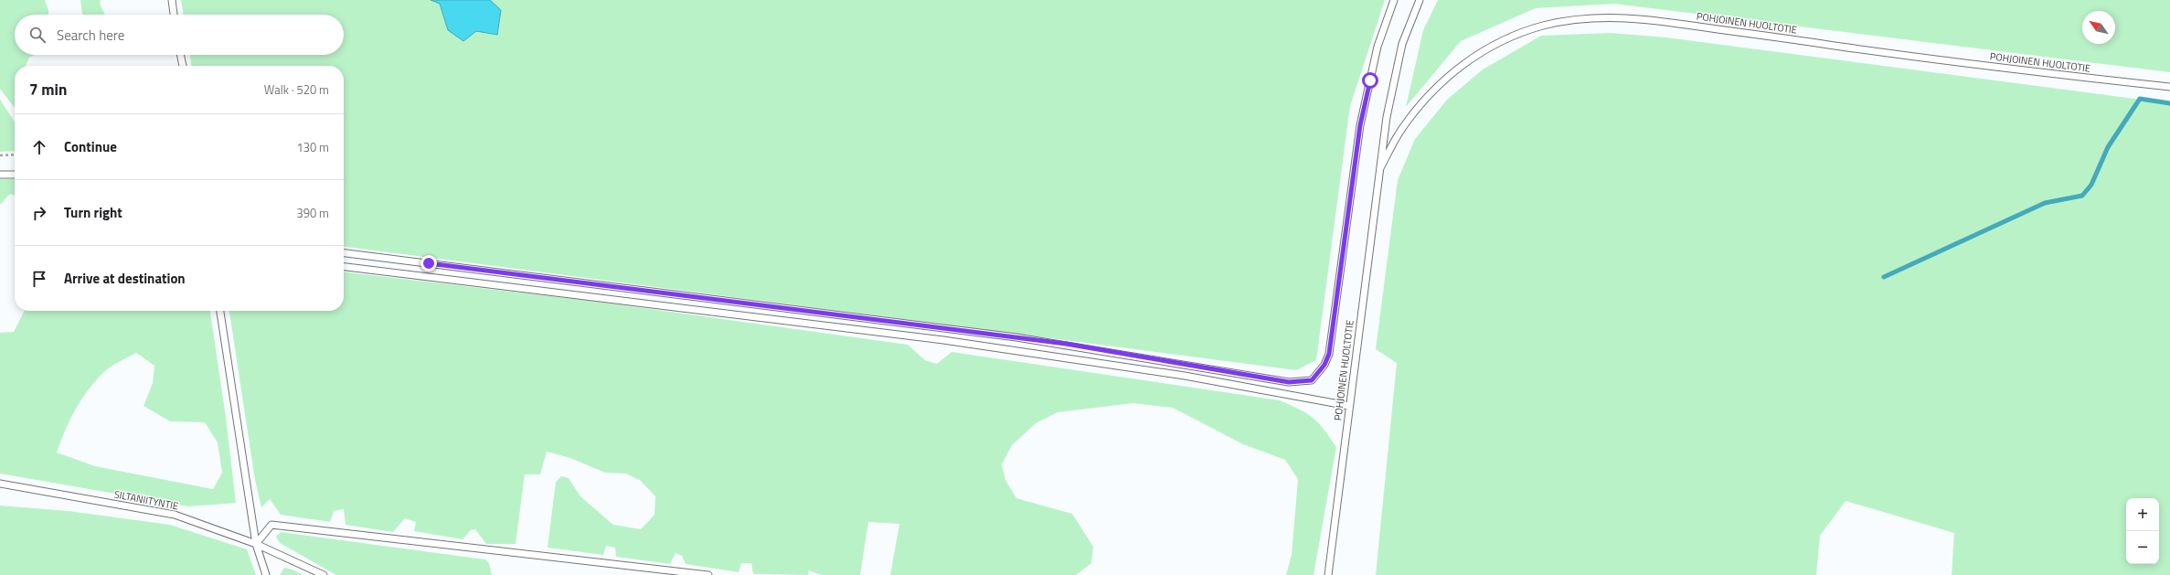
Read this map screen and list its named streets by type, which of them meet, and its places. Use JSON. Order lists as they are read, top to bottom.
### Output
{
  "streets": {
    "lane": ["POHJOINEN HUOLTOTIE", "SILTANIITYNTIE"]
  },
  "north": "top left",
  "page": {
    "search": "Search here",
    "heading": ["7 min", "Walk · 520 m"],
    "list": [
      ["Continue", "130 m"],
      ["Turn right", "390 m"],
      "Arrive at destination"
    ],
    "map_buttons": ["+", "−"]
  }
}
